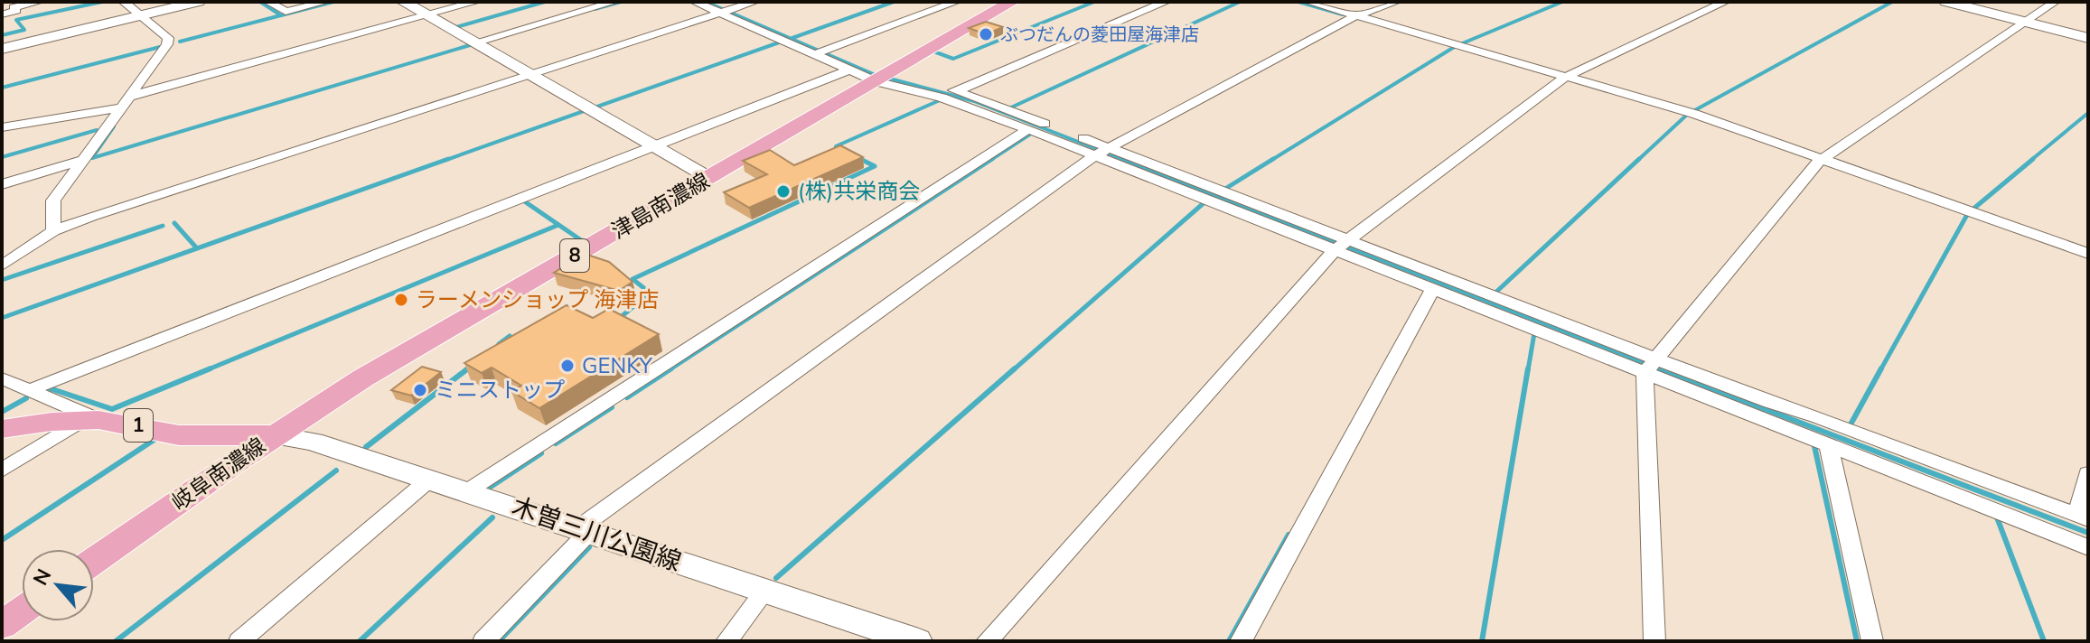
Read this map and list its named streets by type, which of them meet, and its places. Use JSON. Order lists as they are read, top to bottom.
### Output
{
  "streets": {
    "main road": [
      "津島南濃線",
      "8",
      "1",
      "岐阜南濃線"
    ],
    "street": ["木曽三川公園線"]
  },
  "crossings": [
    ["津島南濃線", "岐阜南濃線"],
    ["津島南濃線", "木曽三川公園線"],
    ["岐阜南濃線", "木曽三川公園線"]
  ],
  "places": [
    "ぶつだんの菱田屋海津店",
    "(株)共栄商会",
    "ラーメンショップ 海津店",
    "GENKY",
    "ミニストップ"
  ],
  "north": "top left"
}
